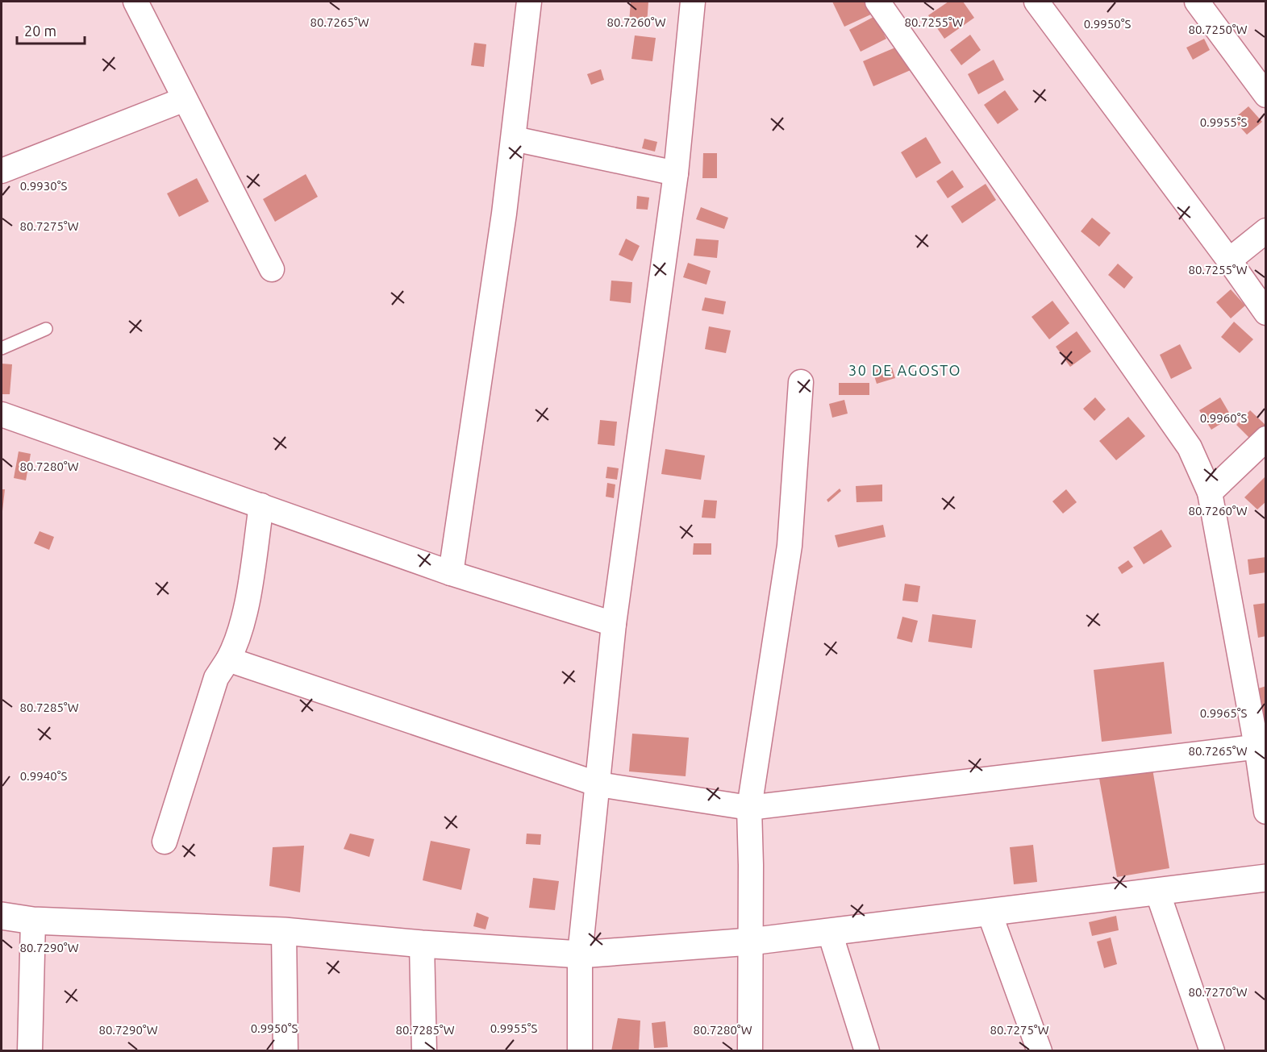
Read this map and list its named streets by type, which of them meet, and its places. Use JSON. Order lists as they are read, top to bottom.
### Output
{
  "districts": ["30 DE AGOSTO"],
  "scale_bar": "20 m",
  "coordinates": [
    "80.7265°W",
    "80.7260°W",
    "80.7255°W",
    "0.9950°S",
    "80.7250°W",
    "0.9955°S",
    "0.9930°S",
    "80.7275°W",
    "0.9960°S",
    "80.7280°W",
    "80.7285°W",
    "0.9965°S",
    "0.9940°S",
    "80.7290°W",
    "80.7270°W"
  ]
}
